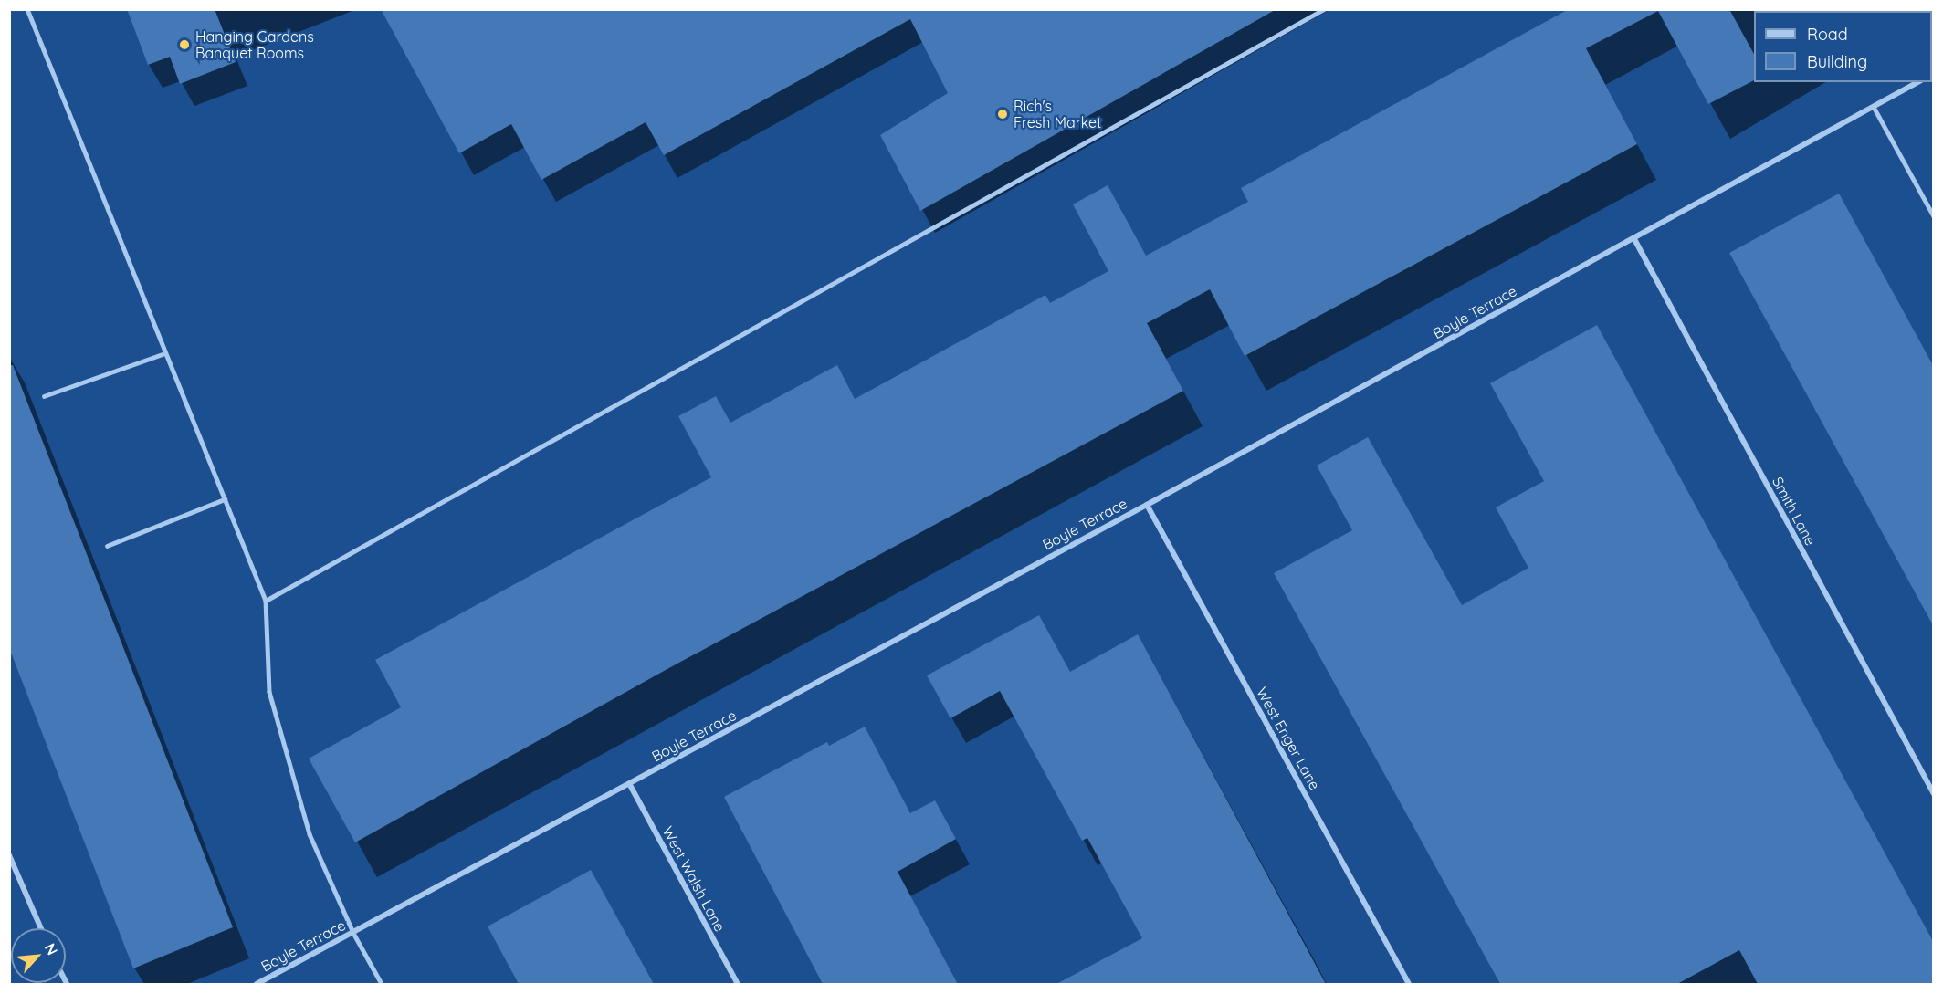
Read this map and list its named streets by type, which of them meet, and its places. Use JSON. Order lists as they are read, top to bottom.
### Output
{
  "streets": {
    "street": [
      "Boyle Terrace",
      "Smith Lane",
      "West Enger Lane",
      "West Walsh Lane"
    ]
  },
  "crossings": [
    ["Boyle Terrace", "Smith Lane"],
    ["Boyle Terrace", "West Enger Lane"],
    ["Boyle Terrace", "West Walsh Lane"]
  ],
  "places": ["Hanging Gardens Banquet Rooms", "Rich's Fresh Market"],
  "legend": ["Road", "Building"],
  "north": "top right"
}
